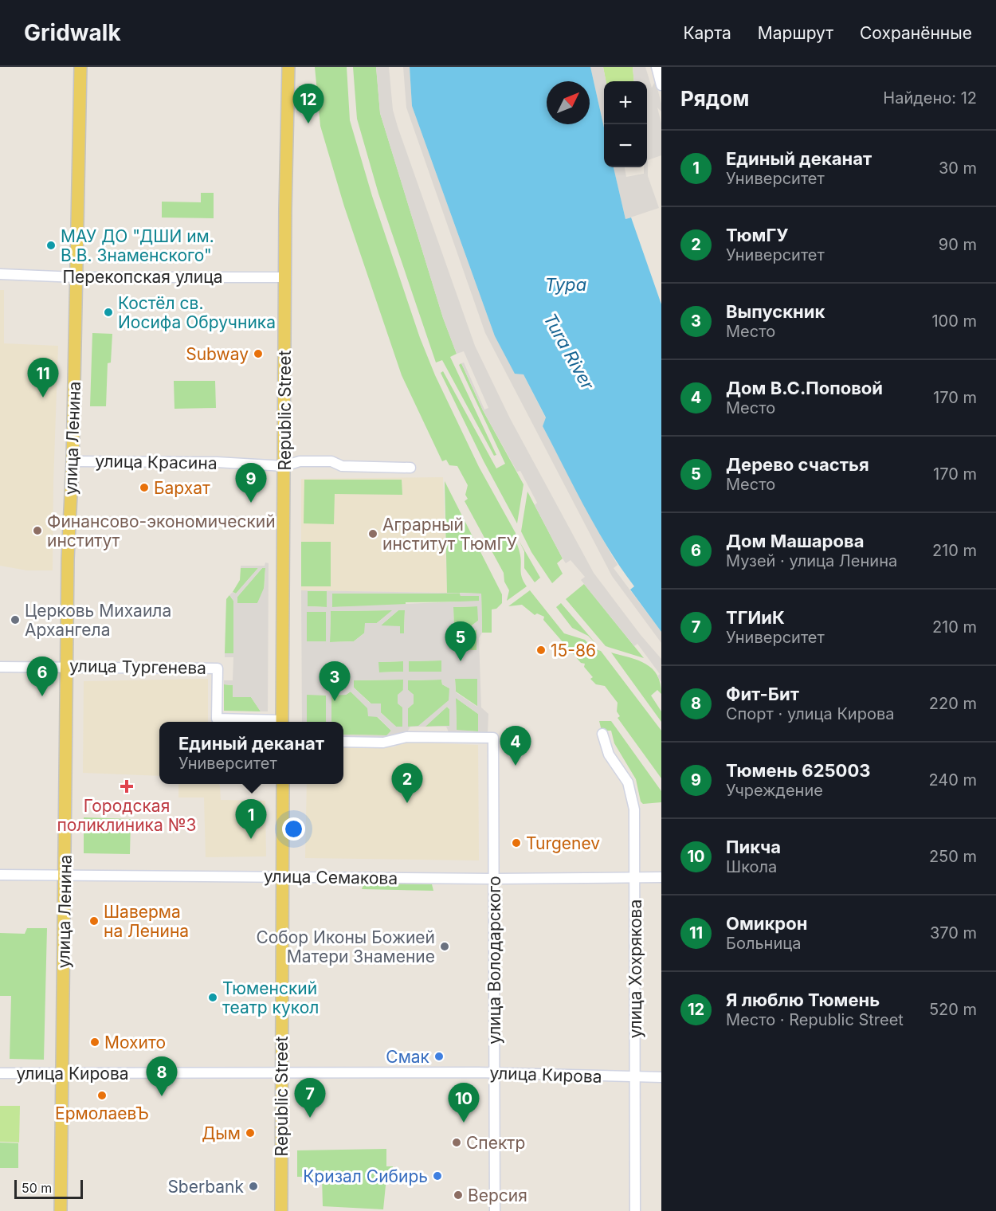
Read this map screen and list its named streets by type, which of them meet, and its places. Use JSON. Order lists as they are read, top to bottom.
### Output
{
  "streets": {
    "main road": ["Republic Street", "улица Ленина"],
    "street": [
      "Перекопская улица",
      "улица Красина",
      "улица Тургенева",
      "улица Семакова",
      "улица Володарского",
      "улица Хохрякова",
      "улица Кирова"
    ]
  },
  "crossings": [
    ["Перекопская улица", "Republic Street"],
    ["Перекопская улица", "улица Ленина"],
    ["Republic Street", "улица Красина"],
    ["Republic Street", "улица Семакова"],
    ["Republic Street", "улица Кирова"],
    ["улица Ленина", "улица Красина"],
    ["улица Ленина", "улица Тургенева"],
    ["улица Ленина", "улица Семакова"],
    ["улица Ленина", "улица Кирова"],
    ["улица Семакова", "улица Володарского"],
    ["улица Семакова", "улица Хохрякова"],
    ["улица Володарского", "улица Кирова"],
    ["улица Хохрякова", "улица Кирова"]
  ],
  "water": ["Тура", "Tura River"],
  "places": {
    "other": [
      "МАУ ДО \"ДШИ им. В.В. Знаменского\"",
      "Костёл св. Иосифа Обручника",
      "Subway",
      "Бархат",
      "Финансово-экономический институт",
      "Аграрный институт ТюмГУ",
      "Церковь Михаила Архангела",
      "15-86",
      "Turgenev",
      "Шаверма на Ленина",
      "Собор Иконы Божией Матери Знамение",
      "Тюменский театр кукол",
      "Мохито",
      "Смак",
      "ЕрмолаевЪ",
      "Дым",
      "Спектр",
      "Кризал Сибирь",
      "Sberbank",
      "Версия"
    ],
    "health": ["Городская поликлиника №3"]
  },
  "scale_bar": "50 m",
  "north": "top right",
  "page": {
    "header": "Gridwalk",
    "nav": ["Карта", "Маршрут", "Сохранённые"],
    "heading": ["Рядом", "Найдено: 12"],
    "map_buttons": ["+", "−"],
    "pins": [
      "12",
      "11",
      "9",
      "5",
      "6",
      "3",
      "4",
      "2",
      "1",
      "8",
      "7",
      "10"
    ],
    "list": [
      {
        "mark": "1",
        "name": "Единый деканат",
        "note": "Университет",
        "value": "30 m"
      },
      {
        "mark": "2",
        "name": "ТюмГУ",
        "note": "Университет",
        "value": "90 m"
      },
      {
        "mark": "3",
        "name": "Выпускник",
        "note": "Место",
        "value": "100 m"
      },
      {
        "mark": "4",
        "name": "Дом В.С.Поповой",
        "note": "Место",
        "value": "170 m"
      },
      {
        "mark": "5",
        "name": "Дерево счастья",
        "note": "Место",
        "value": "170 m"
      },
      {
        "mark": "6",
        "name": "Дом Машарова",
        "note": "Музей · улица Ленина",
        "value": "210 m"
      },
      {
        "mark": "7",
        "name": "ТГИиК",
        "note": "Университет",
        "value": "210 m"
      },
      {
        "mark": "8",
        "name": "Фит-Бит",
        "note": "Спорт · улица Кирова",
        "value": "220 m"
      },
      {
        "mark": "9",
        "name": "Тюмень 625003",
        "note": "Учреждение",
        "value": "240 m"
      },
      {
        "mark": "10",
        "name": "Пикча",
        "note": "Школа",
        "value": "250 m"
      },
      {
        "mark": "11",
        "name": "Омикрон",
        "note": "Больница",
        "value": "370 m"
      },
      {
        "mark": "12",
        "name": "Я люблю Тюмень",
        "note": "Место · Republic Street",
        "value": "520 m"
      }
    ],
    "popup": ["Единый деканат", "Университет"],
    "scale": "50 m"
  }
}
